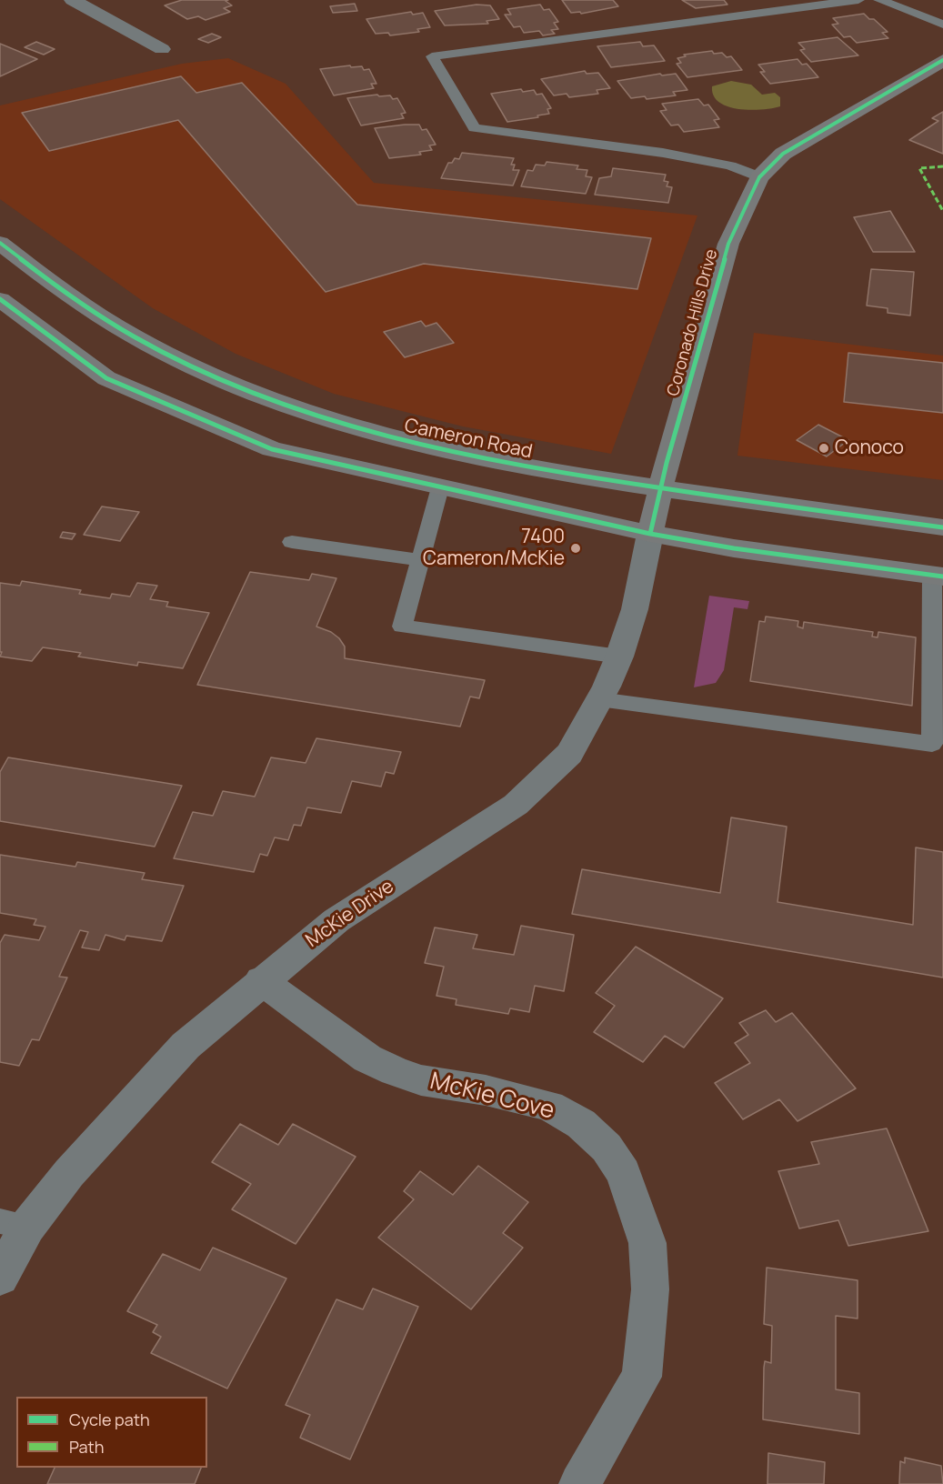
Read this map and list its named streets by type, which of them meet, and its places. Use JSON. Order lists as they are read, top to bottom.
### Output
{
  "streets": {
    "main road": ["Coronado Hills Drive", "Cameron Road"],
    "street": ["McKie Drive", "McKie Cove"]
  },
  "crossings": [
    ["Coronado Hills Drive", "Cameron Road"],
    ["Coronado Hills Drive", "McKie Drive"],
    ["McKie Drive", "McKie Cove"]
  ],
  "places": ["Conoco", "7400 Cameron/McKie"],
  "legend": ["Cycle path", "Path"]
}
